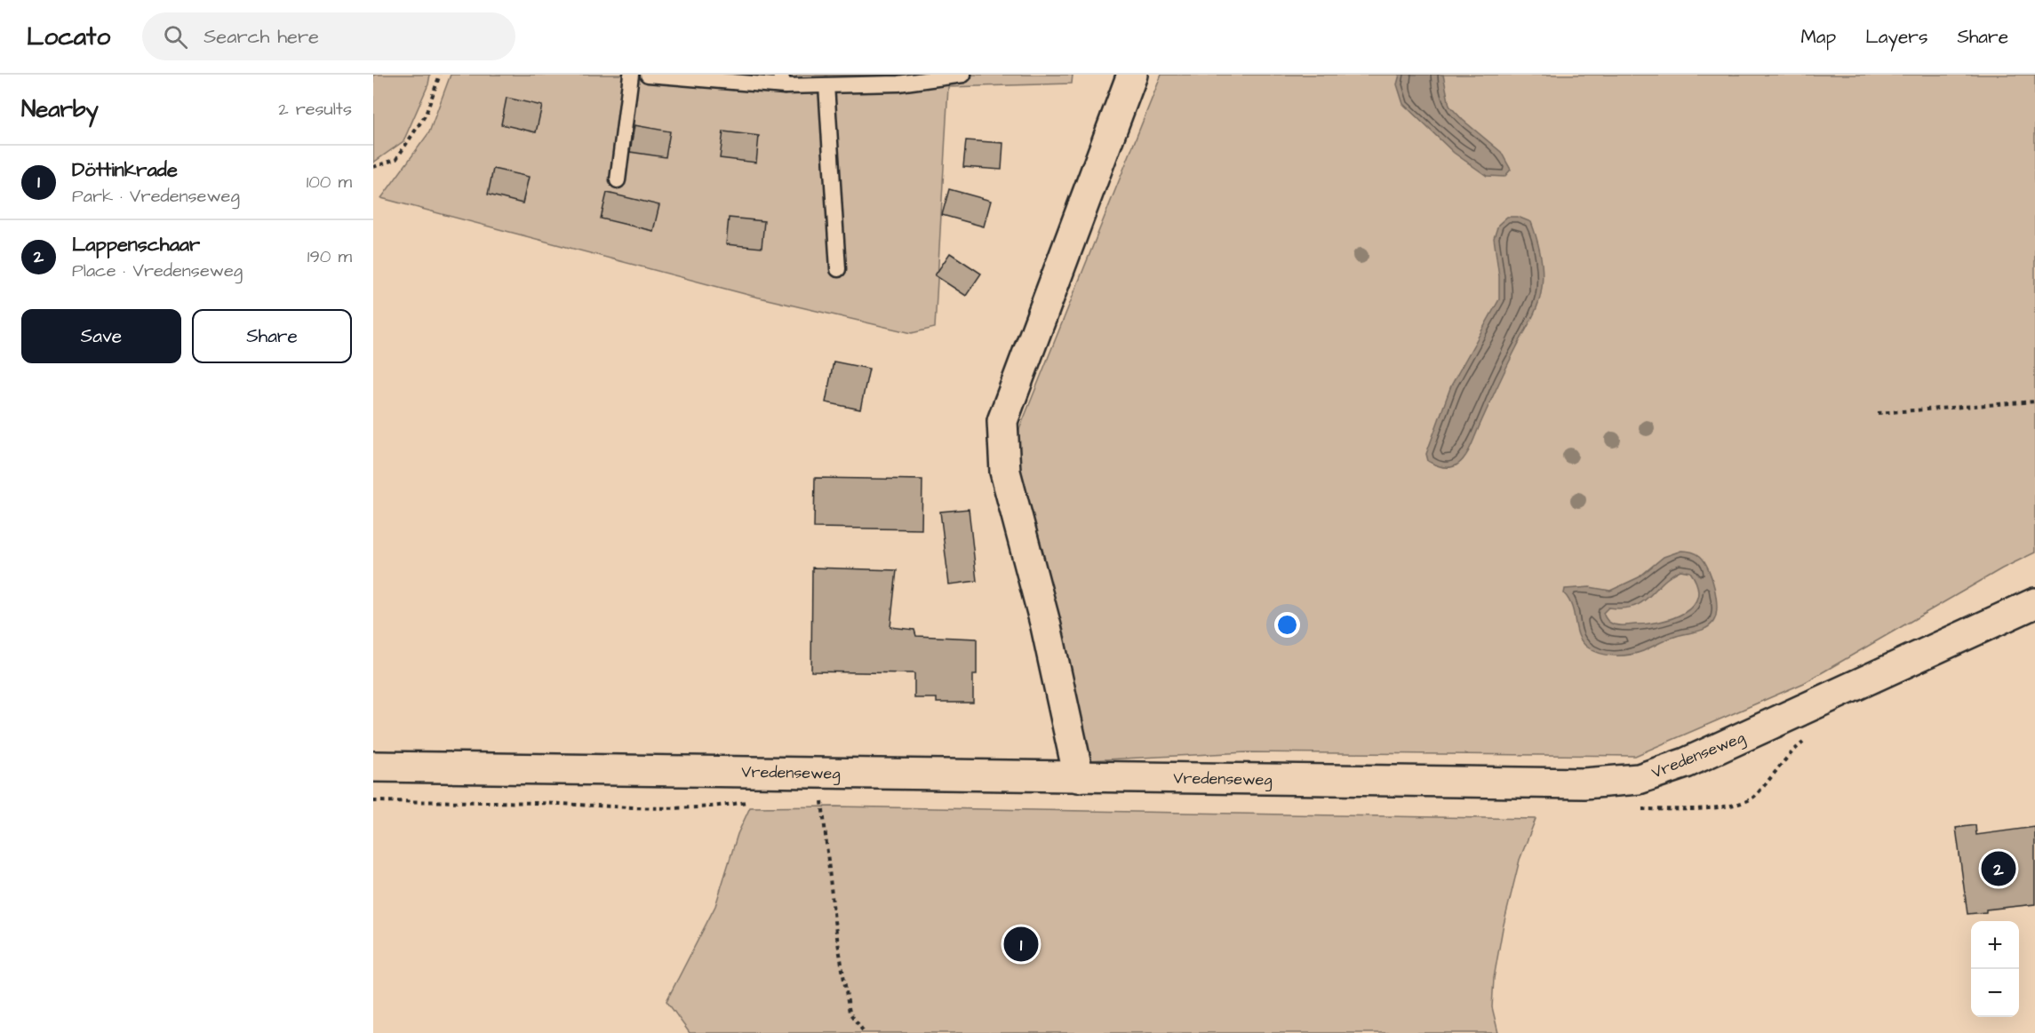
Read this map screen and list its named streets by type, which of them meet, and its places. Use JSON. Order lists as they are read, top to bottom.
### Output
{
  "streets": {
    "main road": ["Vredenseweg"]
  },
  "page": {
    "header": "Locato",
    "search": "Search here",
    "nav": ["Map", "Layers", "Share"],
    "heading": ["Nearby", "2 results"],
    "list": [
      {
        "mark": "1",
        "name": "Döttinkrade",
        "note": "Park · Vredenseweg",
        "value": "100 m"
      },
      {
        "mark": "2",
        "name": "Lappenschaar",
        "note": "Place · Vredenseweg",
        "value": "190 m"
      }
    ],
    "buttons": ["Save", "Share"],
    "pins": ["2", "1"],
    "map_buttons": ["+", "−"]
  }
}
